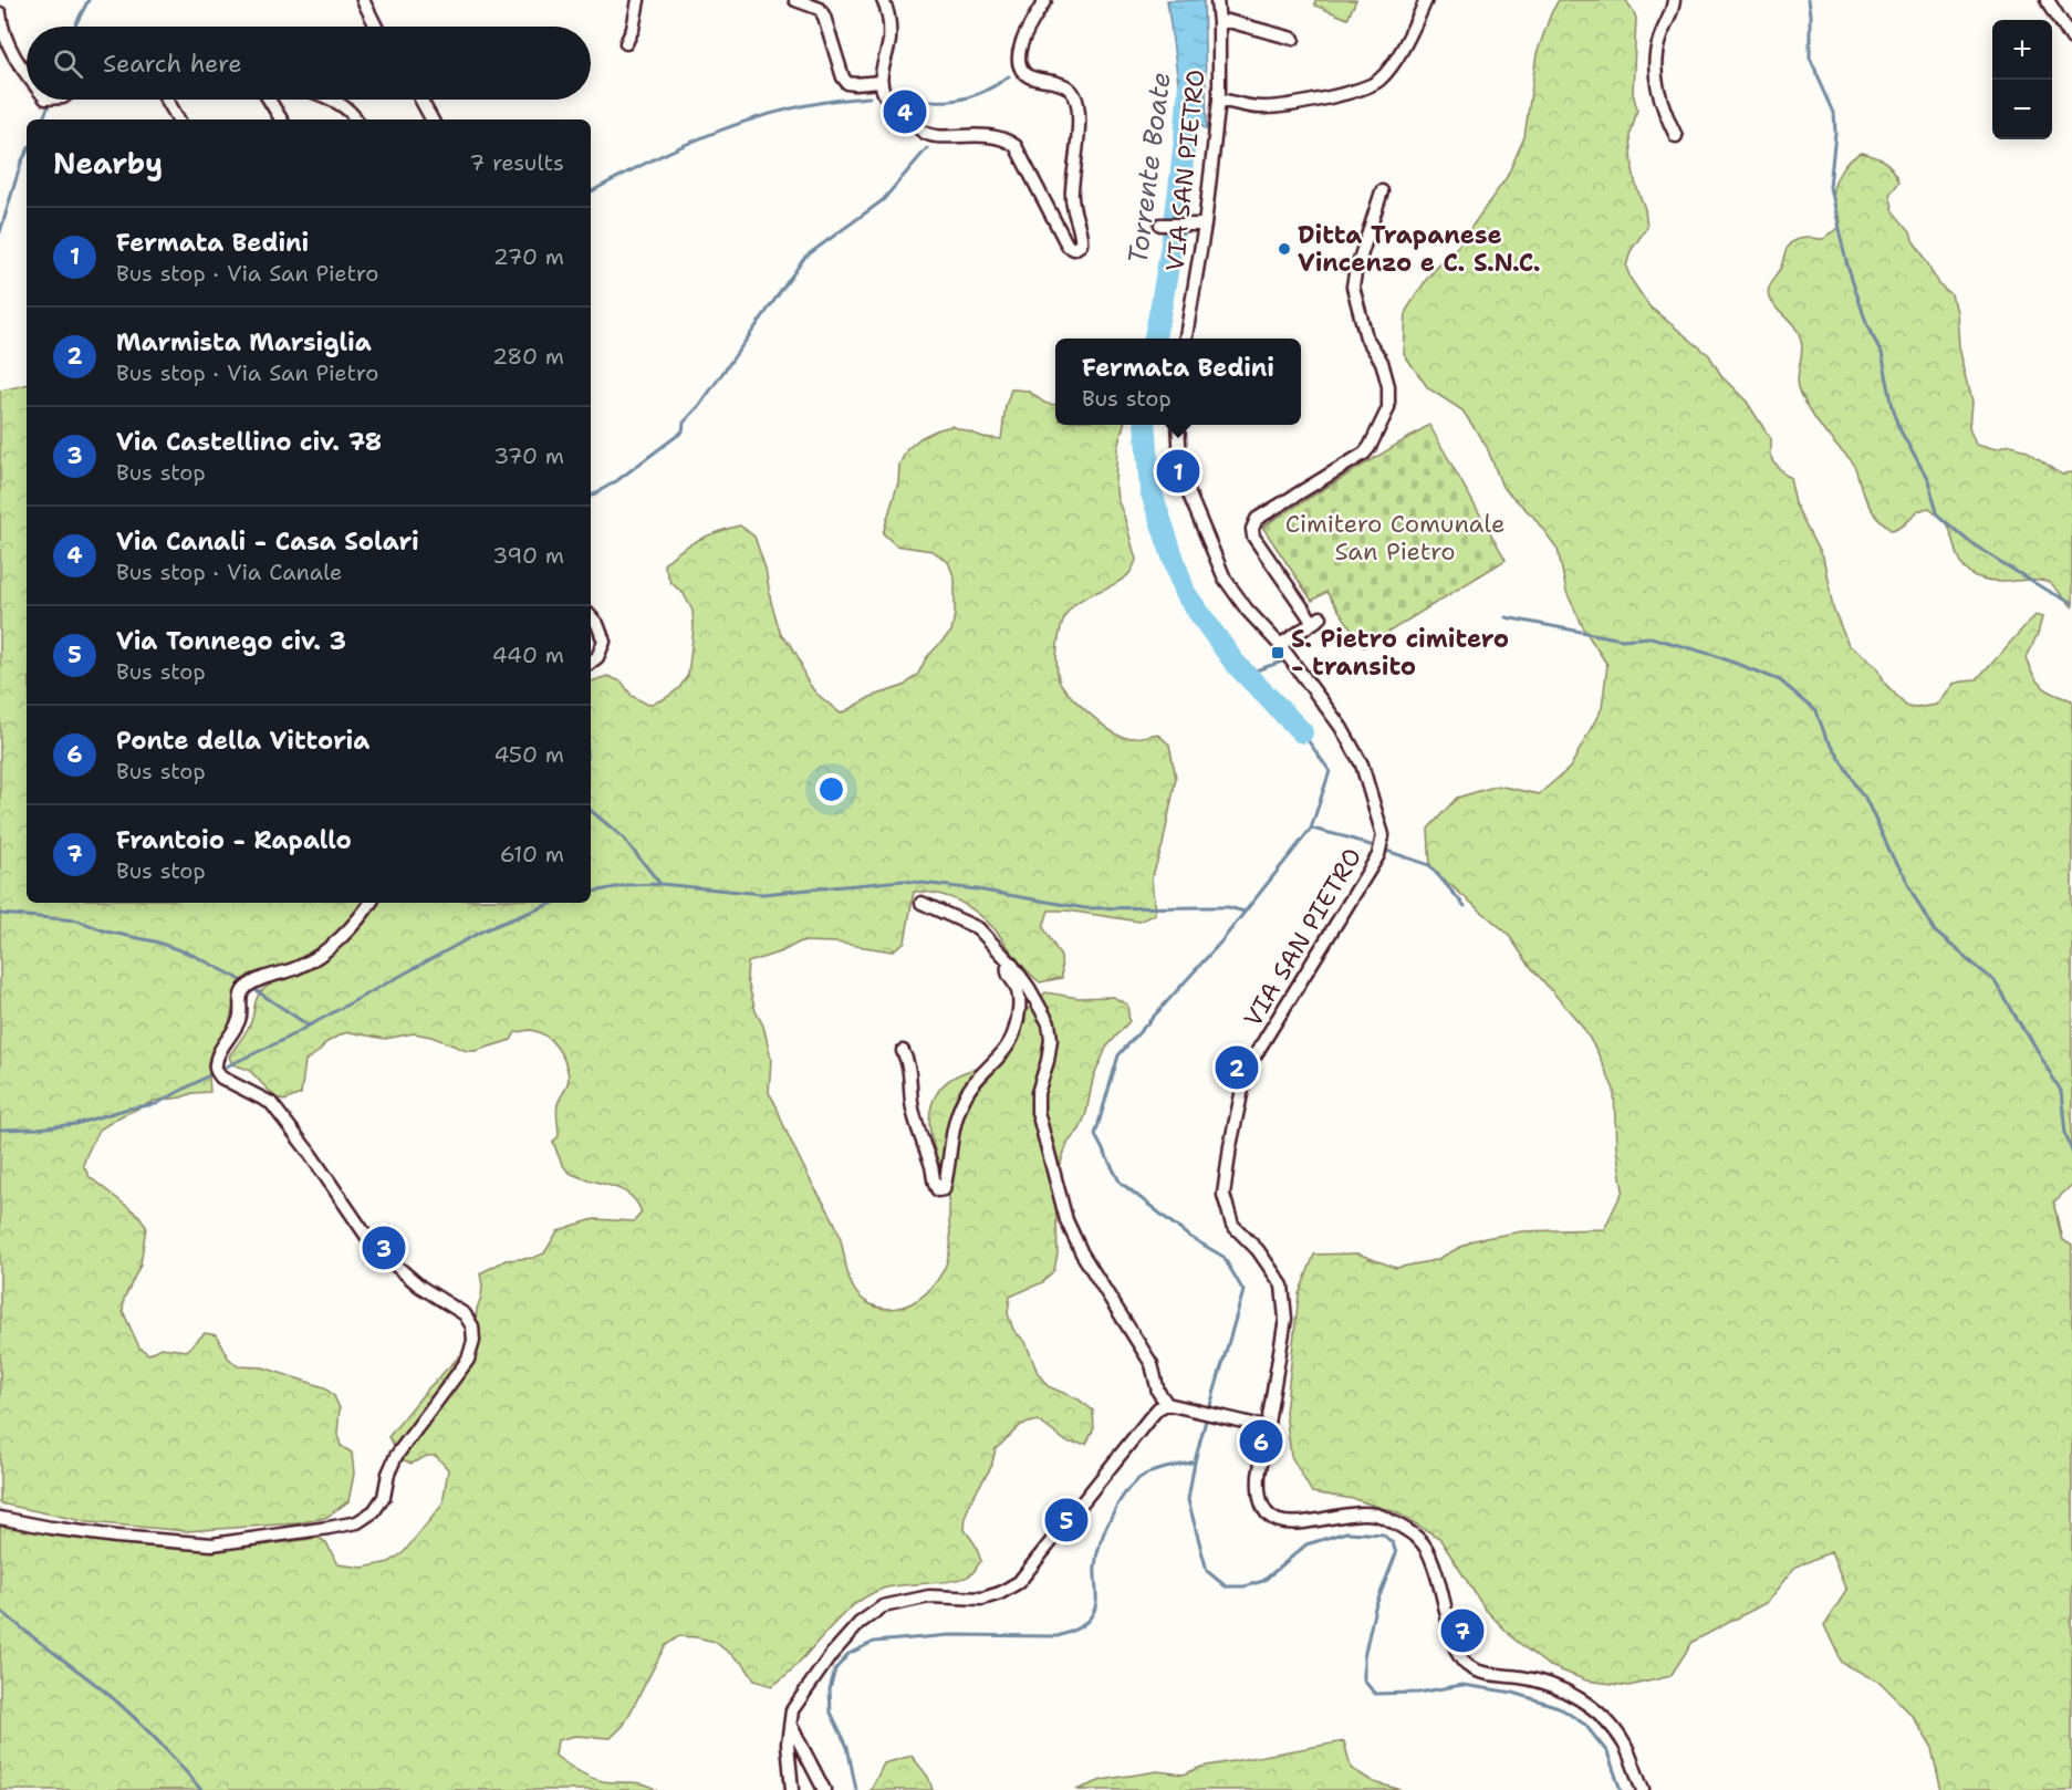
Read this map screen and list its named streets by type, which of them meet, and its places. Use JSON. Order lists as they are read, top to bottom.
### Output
{
  "streets": {
    "street": ["VIA SAN PIETRO"]
  },
  "water": ["Torrente Boate"],
  "parks": ["Cimitero Comunale San Pietro"],
  "places": {
    "other": ["Ditta Trapanese Vincenzo e C. S.N.C."],
    "transit": ["S. Pietro cimitero - transito"]
  },
  "page": {
    "map_buttons": ["+", "−"],
    "search": "Search here",
    "pins": [
      "4",
      "1",
      "2",
      "3",
      "6",
      "5",
      "7"
    ],
    "heading": ["Nearby", "7 results"],
    "list": [
      {
        "mark": "1",
        "name": "Fermata Bedini",
        "note": "Bus stop · Via San Pietro",
        "value": "270 m"
      },
      {
        "mark": "2",
        "name": "Marmista Marsiglia",
        "note": "Bus stop · Via San Pietro",
        "value": "280 m"
      },
      {
        "mark": "3",
        "name": "Via Castellino civ. 78",
        "note": "Bus stop",
        "value": "370 m"
      },
      {
        "mark": "4",
        "name": "Via Canali - Casa Solari",
        "note": "Bus stop · Via Canale",
        "value": "390 m"
      },
      {
        "mark": "5",
        "name": "Via Tonnego civ. 3",
        "note": "Bus stop",
        "value": "440 m"
      },
      {
        "mark": "6",
        "name": "Ponte della Vittoria",
        "note": "Bus stop",
        "value": "450 m"
      },
      {
        "mark": "7",
        "name": "Frantoio - Rapallo",
        "note": "Bus stop",
        "value": "610 m"
      }
    ],
    "popup": ["Fermata Bedini", "Bus stop"]
  }
}
